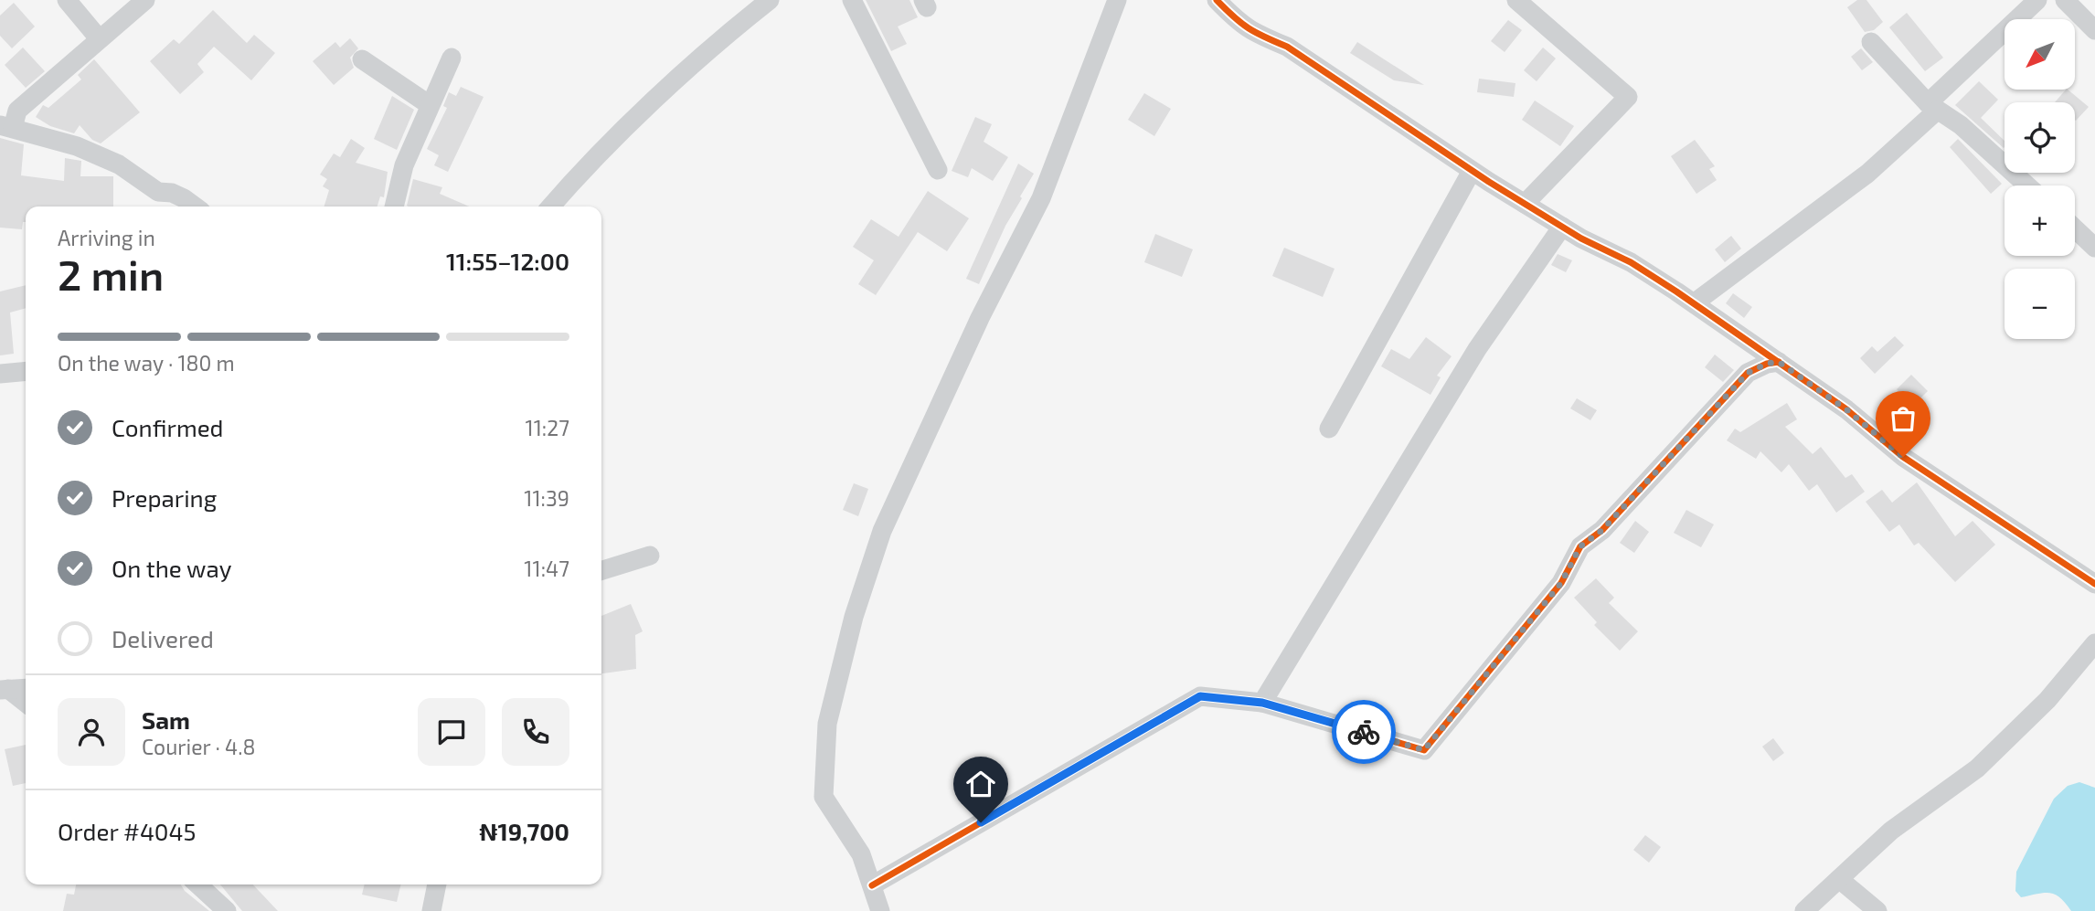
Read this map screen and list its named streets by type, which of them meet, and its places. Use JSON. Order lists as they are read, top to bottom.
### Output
{
  "north": "bottom left",
  "page": {
    "map_buttons": ["+", "−"],
    "heading": ["2 min", "Arriving in", "11:55–12:00"],
    "panel": [
      "Sam",
      "Courier · 4.8",
      "Order #4045",
      "₦19,700"
    ],
    "bar": "On the way · 180 m",
    "list": [
      ["Confirmed", "11:27"],
      ["Preparing", "11:39"],
      ["On the way", "11:47"],
      "Delivered"
    ]
  }
}
